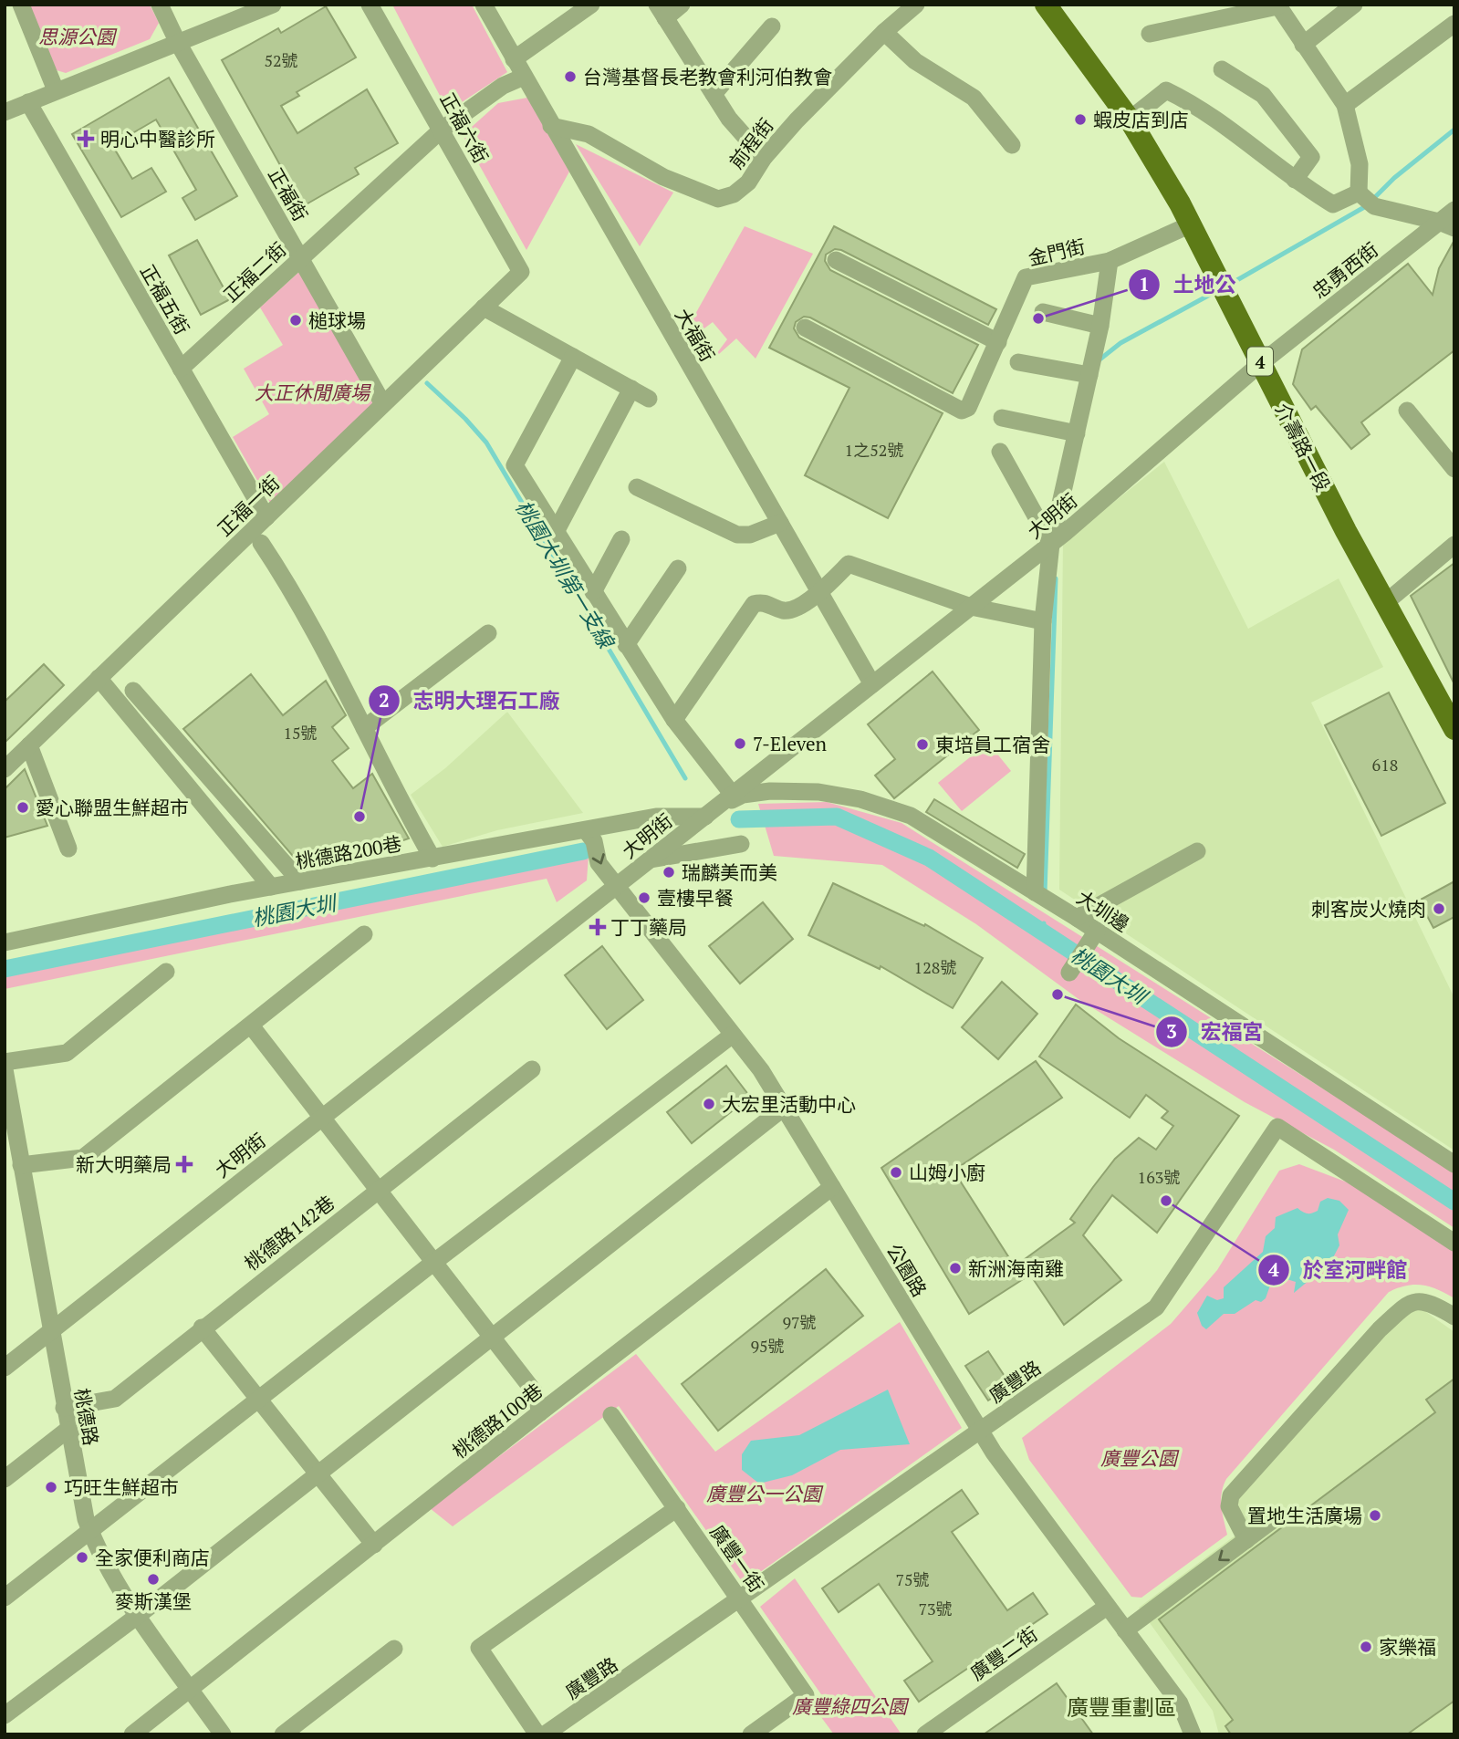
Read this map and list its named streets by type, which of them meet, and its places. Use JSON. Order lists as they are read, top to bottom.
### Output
{
  "streets": {
    "main road": ["4", "介壽路一段"],
    "street": [
      "正福六街",
      "前程街",
      "正福街",
      "金門街",
      "忠勇西街",
      "正福二街",
      "正福五街",
      "大福街",
      "正福一街",
      "大明街",
      "桃德路200巷",
      "大圳邊",
      "桃德路142巷",
      "公園路",
      "廣豐路",
      "桃德路",
      "桃德路100巷",
      "廣豐一街",
      "廣豐二街"
    ]
  },
  "crossings": [
    ["正福六街", "正福二街"],
    ["正福六街", "正福一街"],
    ["前程街", "大福街"],
    ["正福街", "正福二街"],
    ["正福街", "正福一街"],
    ["金門街", "介壽路一段"],
    ["忠勇西街", "介壽路一段"],
    ["忠勇西街", "大明街"],
    ["正福二街", "正福五街"],
    ["正福二街", "大福街"],
    ["正福五街", "正福一街"],
    ["大福街", "大明街"],
    ["介壽路一段", "大明街"],
    ["大明街", "桃德路200巷"],
    ["大明街", "大圳邊"],
    ["大明街", "公園路"],
    ["大明街", "桃德路"],
    ["桃德路200巷", "大圳邊"],
    ["桃德路200巷", "公園路"],
    ["桃德路142巷", "桃德路"],
    ["公園路", "廣豐路"],
    ["公園路", "桃德路100巷"],
    ["公園路", "廣豐二街"],
    ["廣豐路", "廣豐一街"],
    ["桃德路", "桃德路100巷"]
  ],
  "districts": ["廣豐重劃區"],
  "water": ["桃園大圳第一支線", "桃園大圳"],
  "parks": [
    "思源公園",
    "大正休閒廣場",
    "廣豐公園",
    "廣豐公一公園",
    "廣豐綠四公園"
  ],
  "places": {
    "other": [
      "台灣基督長老教會利河伯教會",
      "蝦皮店到店",
      "土地公",
      "槌球場",
      "7-Eleven",
      "東培員工宿舍",
      "愛心聯盟生鮮超市",
      "志明大理石工廠",
      "瑞麟美而美",
      "壹樓早餐",
      "刺客炭火燒肉",
      "宏福宮",
      "大宏里活動中心",
      "山姆小廚",
      "於室河畔館",
      "新洲海南雞",
      "巧旺生鮮超市",
      "置地生活廣場",
      "全家便利商店",
      "麥斯漢堡",
      "家樂福"
    ],
    "health": ["明心中醫診所", "丁丁藥局", "新大明藥局"]
  },
  "house_numbers": [
    "52號",
    "1之52號",
    "15號",
    "618",
    "128號",
    "163號",
    "97號",
    "95號",
    "75號",
    "73號"
  ]
}
